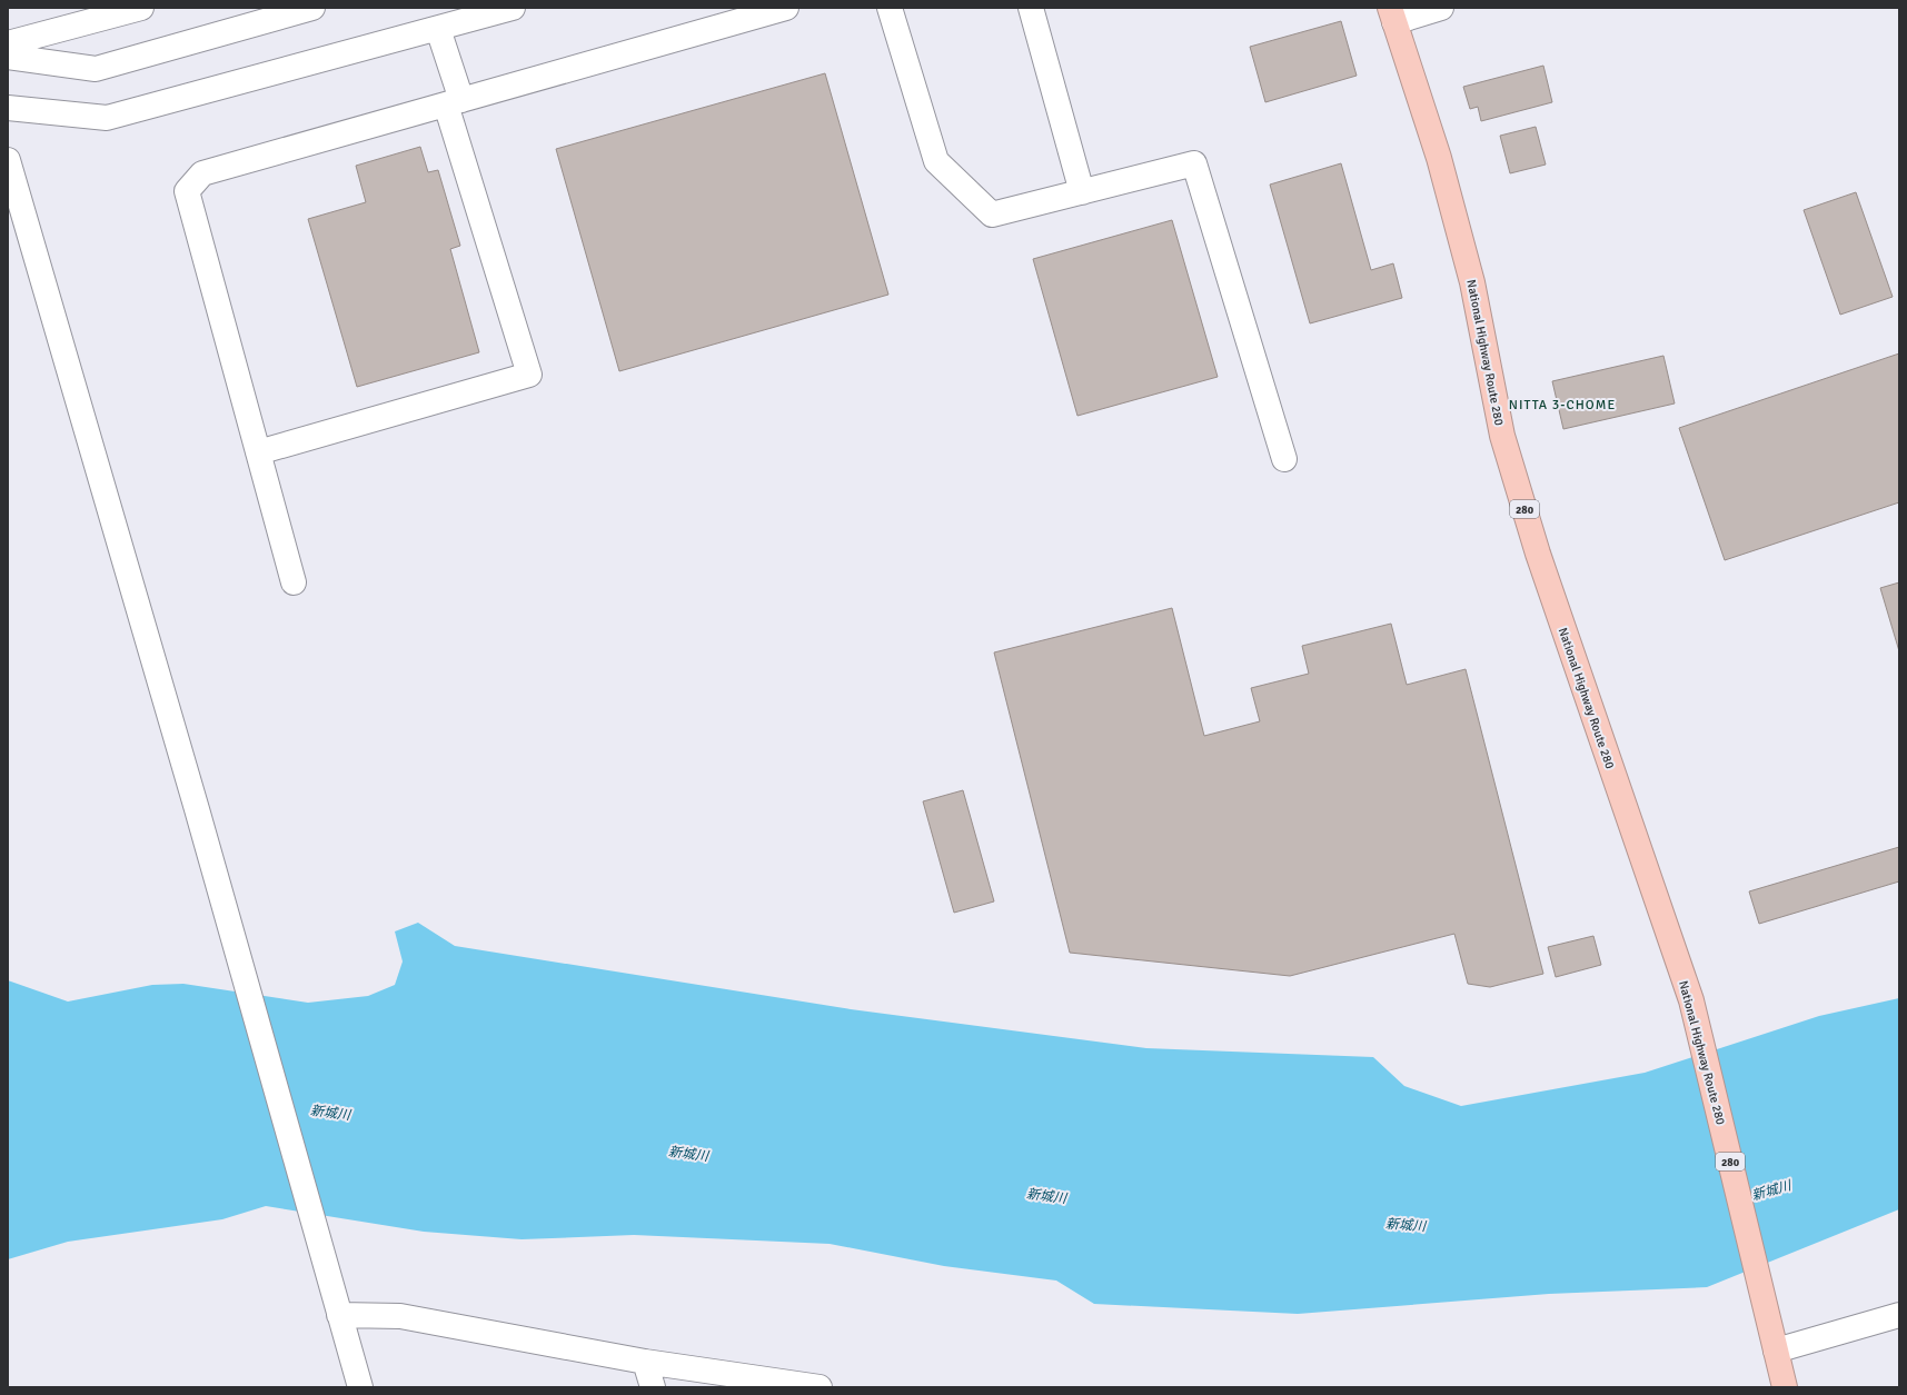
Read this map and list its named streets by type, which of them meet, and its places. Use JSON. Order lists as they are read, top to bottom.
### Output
{
  "streets": {
    "highway": ["National Highway Route 280", "280"]
  },
  "districts": ["NITTA 3-CHOME"],
  "water": ["新城川"]
}
